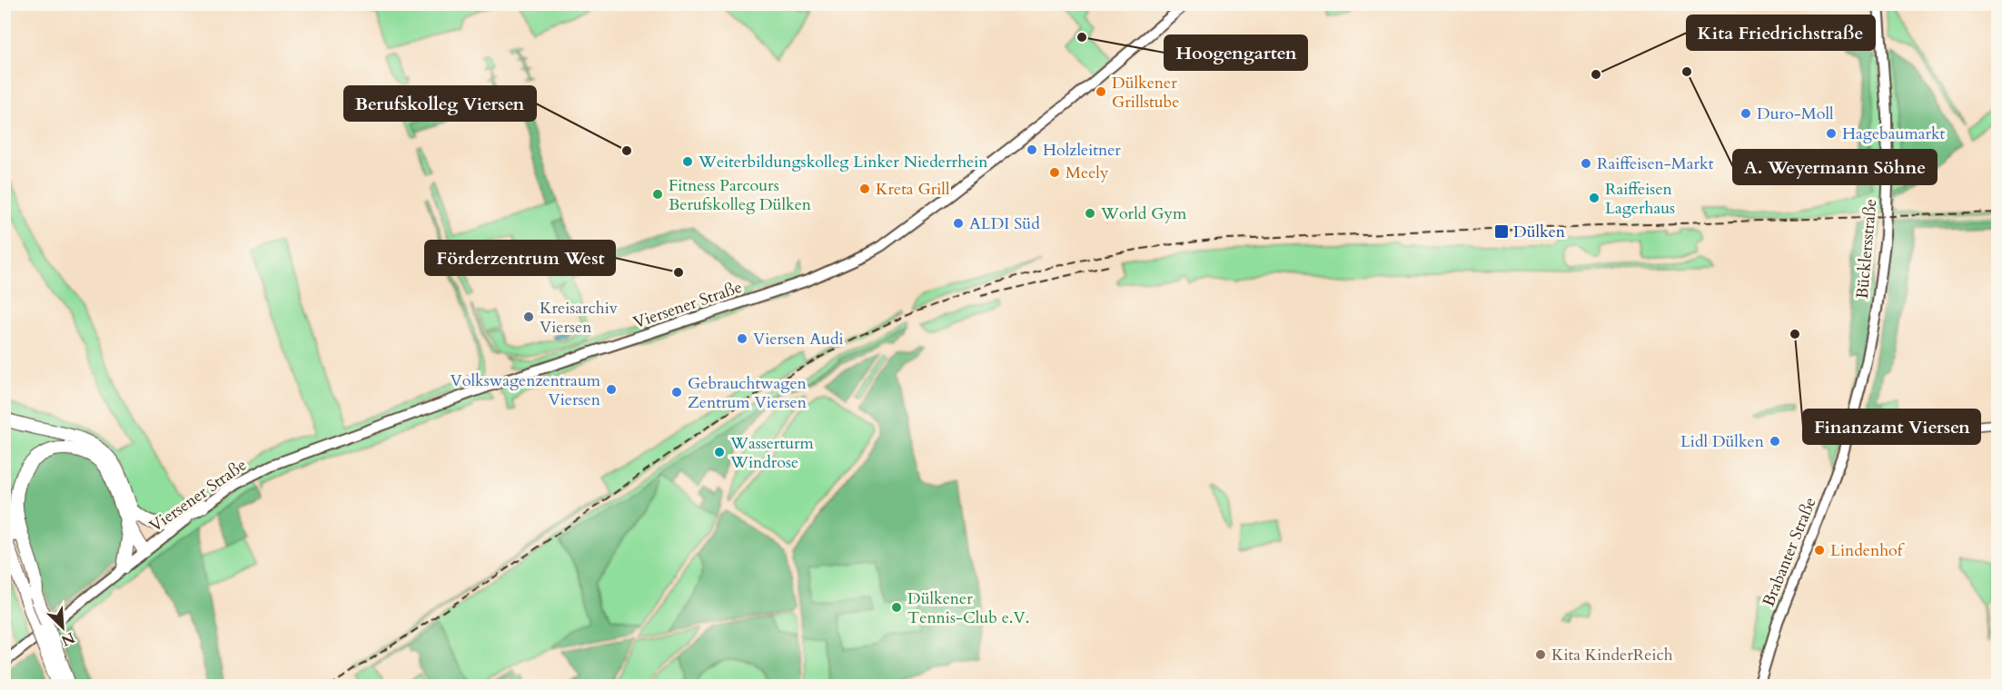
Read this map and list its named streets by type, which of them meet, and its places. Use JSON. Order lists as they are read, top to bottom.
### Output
{
  "streets": {
    "main road": ["Bücklersstraße", "Viersener Straße", "Brabanter Straße"]
  },
  "crossings": [
    ["Bücklersstraße", "Brabanter Straße"]
  ],
  "places": {
    "other": [
      "Hoogengarten",
      "A. Weyermann Söhne",
      "Kita Friedrichstraße",
      "Dülkener Grillstube",
      "Duro-Moll",
      "Hagebaumarkt",
      "Holzleitner",
      "Berufskolleg Viersen",
      "Weiterbildungskolleg Linker Niederrhein",
      "Raiffeisen-Markt",
      "Meely",
      "Kreta Grill",
      "Fitness Parcours Berufskolleg Dülken",
      "Raiffeisen Lagerhaus",
      "World Gym",
      "ALDI Süd",
      "Förderzentrum West",
      "Kreisarchiv Viersen",
      "Finanzamt Viersen",
      "Viersen Audi",
      "Volkswagenzentraum Viersen",
      "Gebrauchtwagen Zentrum Viersen",
      "Lidl Dülken",
      "Wasserturm Windrose",
      "Lindenhof",
      "Dülkener Tennis-Club e.V.",
      "Kita KinderReich"
    ],
    "transit": ["Dülken"]
  },
  "north": "bottom right"
}
